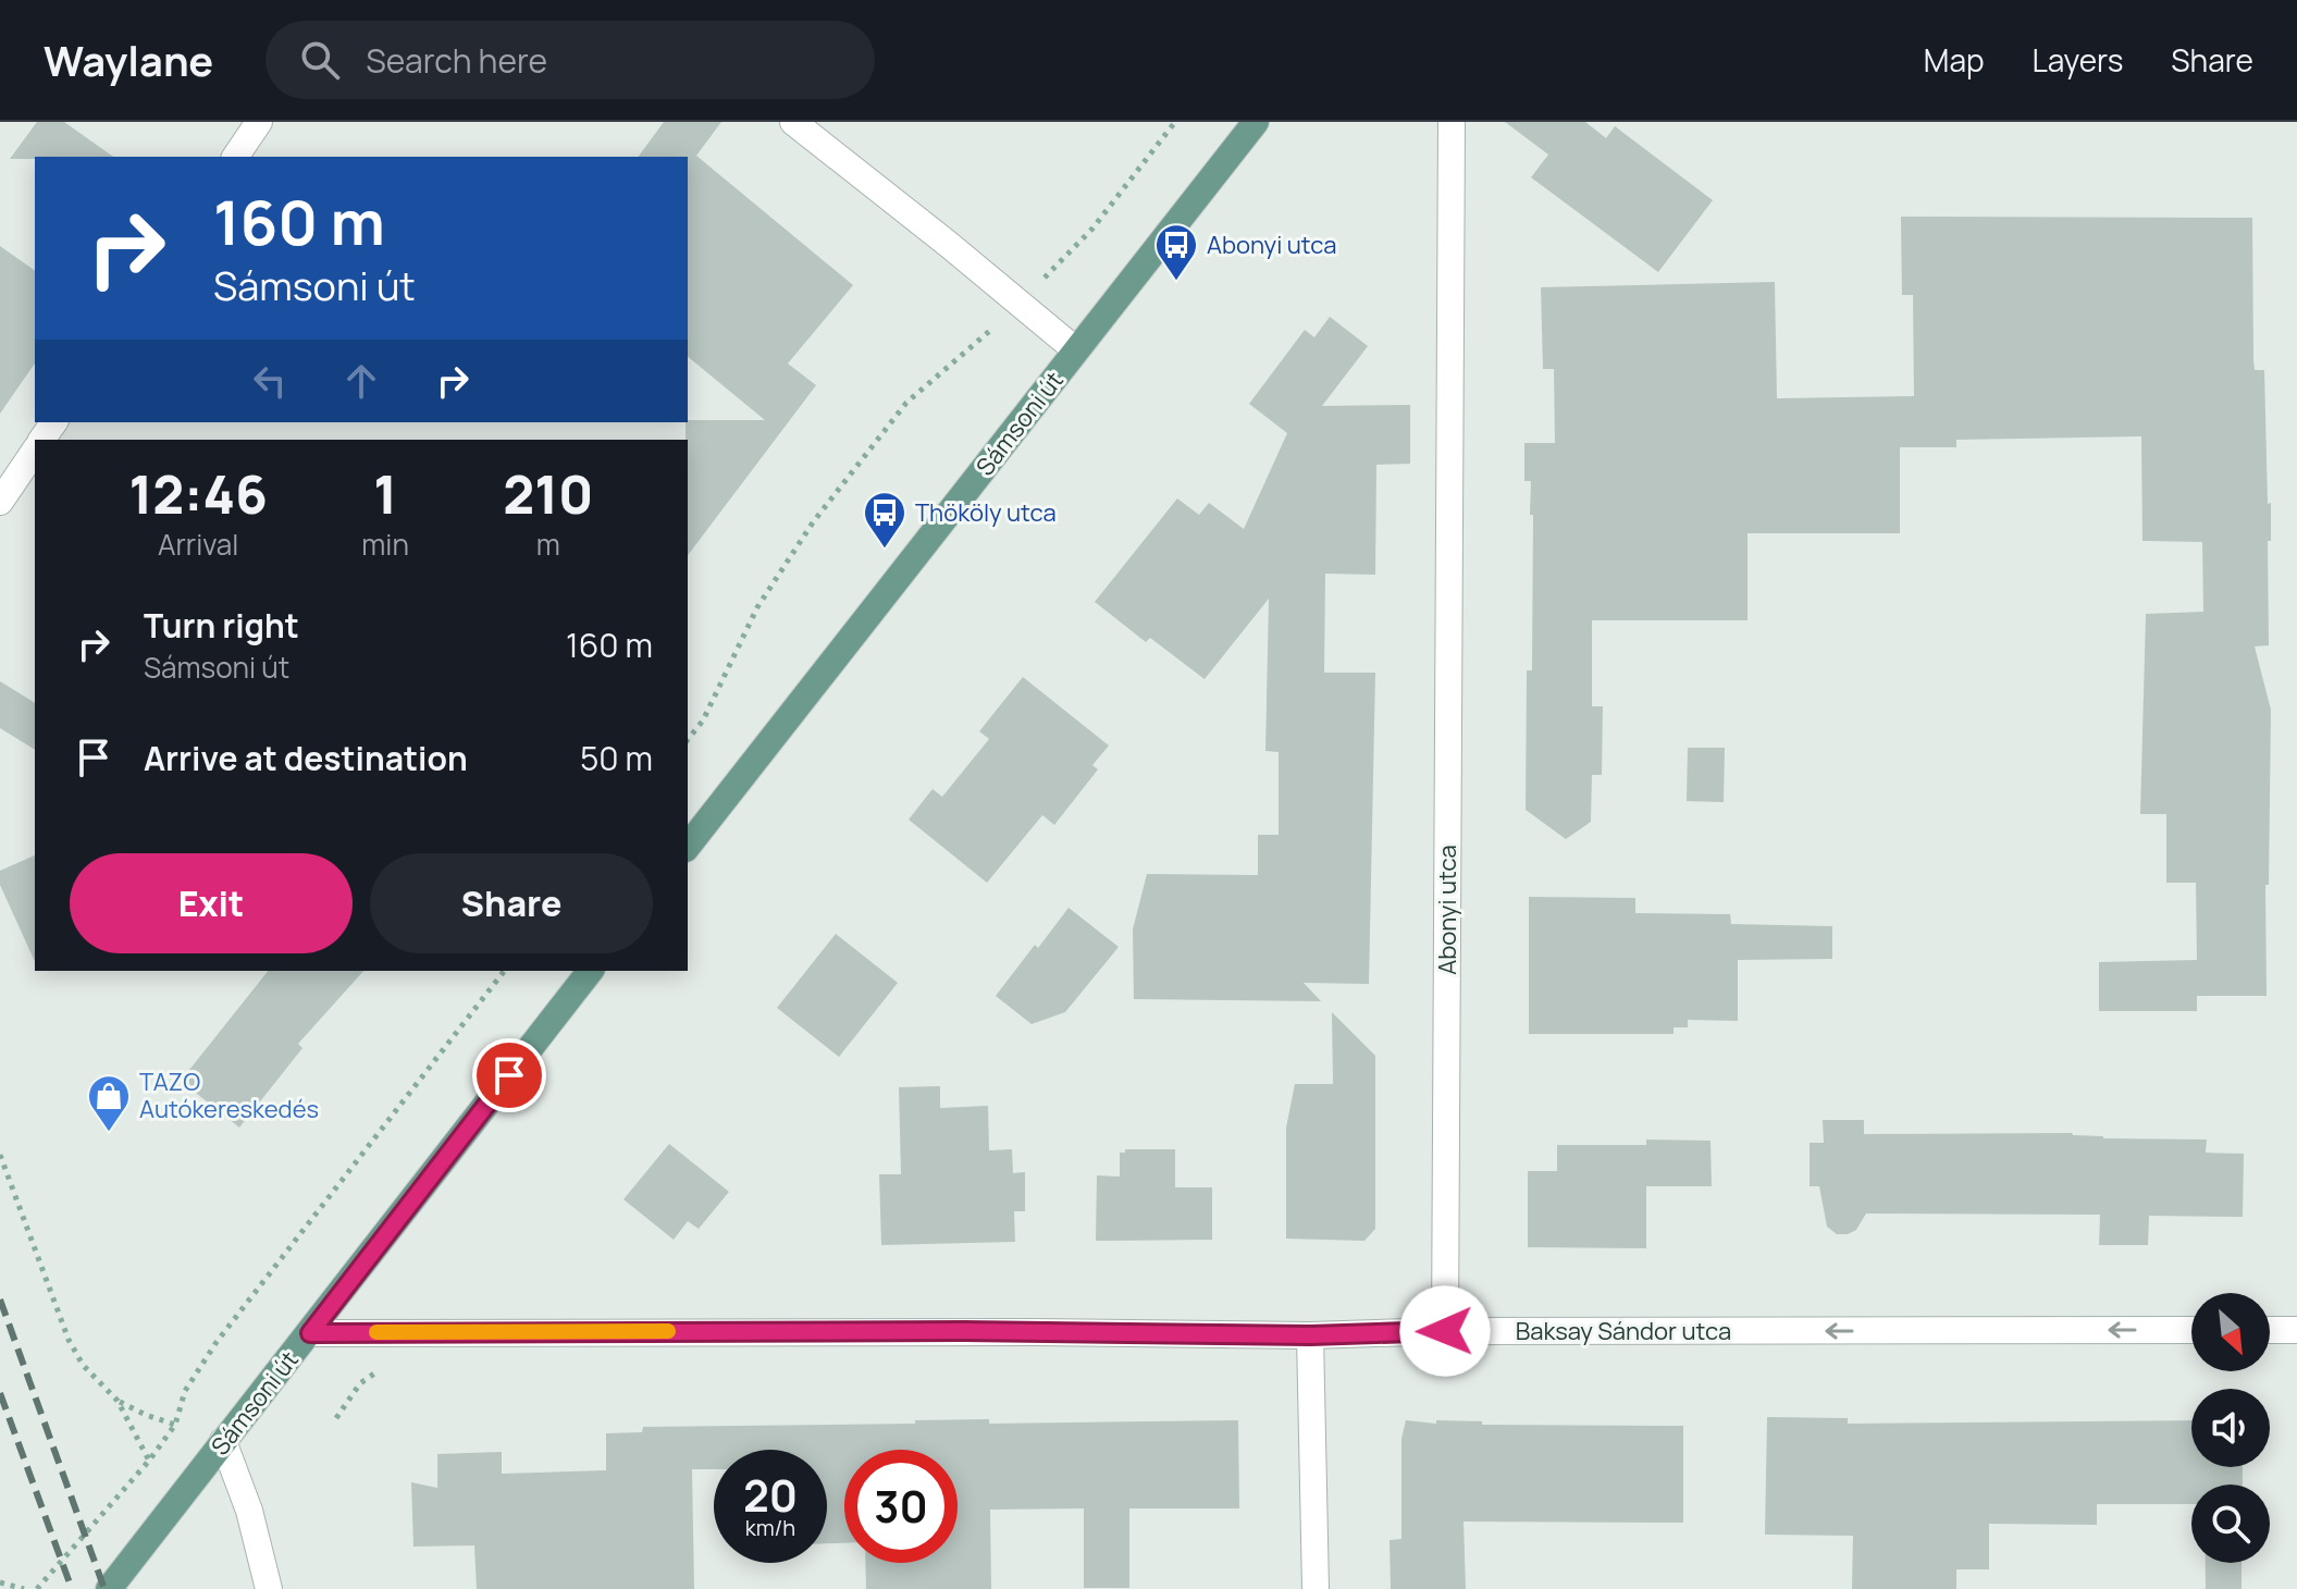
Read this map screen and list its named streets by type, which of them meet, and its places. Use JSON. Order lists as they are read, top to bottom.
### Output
{
  "streets": {
    "main road": ["Sámsoni út"],
    "street": ["Abonyi utca", "Baksay Sándor utca"]
  },
  "crossings": [
    ["Sámsoni út", "Baksay Sándor utca"],
    ["Abonyi utca", "Baksay Sándor utca"]
  ],
  "one_way": ["Baksay Sándor utca"],
  "places": {
    "bus stop": ["Abonyi utca", "Thököly utca"],
    "shop": ["TAZO Autókereskedés"]
  },
  "north": "bottom right",
  "page": {
    "header": "Waylane",
    "search": "Search here",
    "nav": ["Map", "Layers", "Share"],
    "turn": ["160 m", "Sámsoni út"],
    "eta": [
      "12:46",
      "Arrival",
      "1",
      "min",
      "210",
      "m"
    ],
    "list": [
      {
        "name": "Turn right",
        "note": "Sámsoni út",
        "value": "160 m"
      },
      {
        "name": "Arrive at destination",
        "value": "50 m"
      }
    ],
    "buttons": ["Exit", "Share"],
    "speed": "20 km/h",
    "limit": "30"
  }
}
